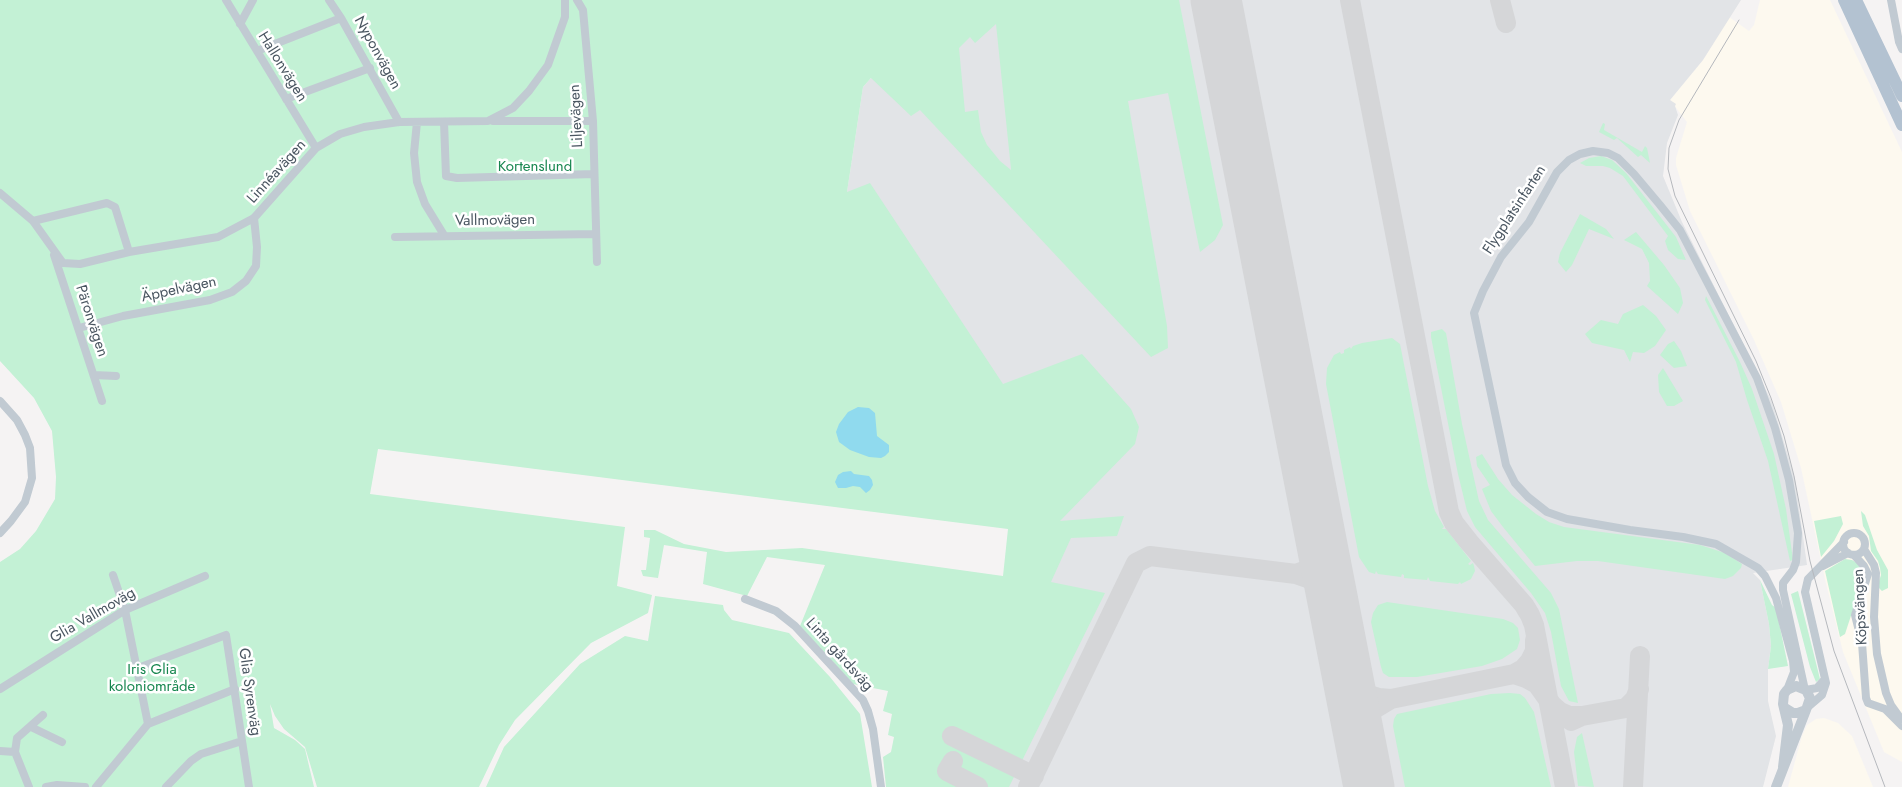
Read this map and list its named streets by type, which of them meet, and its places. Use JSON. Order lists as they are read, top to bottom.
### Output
{
  "streets": {
    "street": [
      "Nyponvägen",
      "Hallonvägen",
      "Liljevägen",
      "Linnéavägen",
      "Flygplatsinfarten",
      "Vallmovägen",
      "Äppelvägen",
      "Päronvägen",
      "Köpsvängen",
      "Glia Vallmoväg",
      "Linta gårdsväg",
      "Glia Syrenväg"
    ]
  },
  "crossings": [
    ["Nyponvägen", "Linnéavägen"],
    ["Hallonvägen", "Linnéavägen"],
    ["Liljevägen", "Vallmovägen"],
    ["Linnéavägen", "Äppelvägen"],
    ["Linnéavägen", "Päronvägen"],
    ["Äppelvägen", "Päronvägen"]
  ],
  "parks": ["Kortenslund", "Iris Glia koloniområde"]
}
